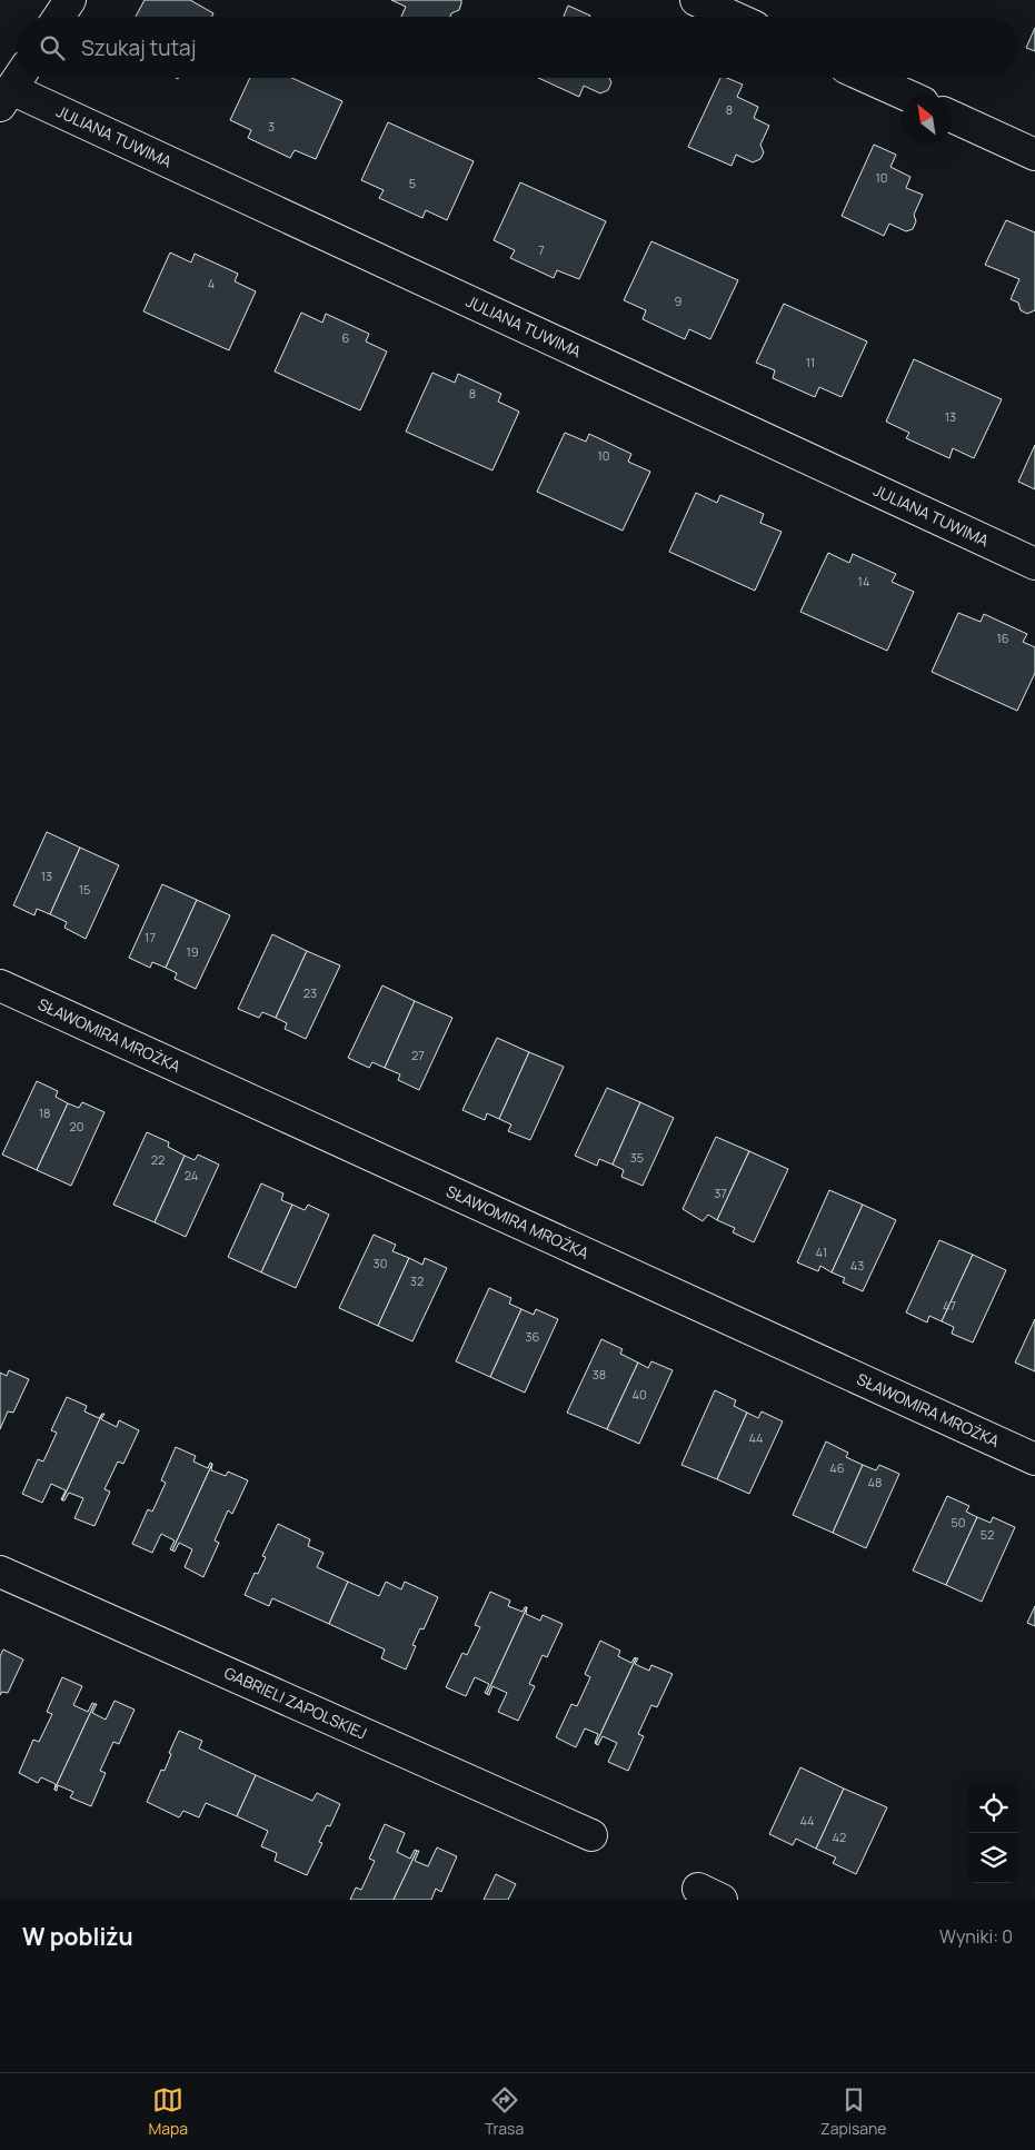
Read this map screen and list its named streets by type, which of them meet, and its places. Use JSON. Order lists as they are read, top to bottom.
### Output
{
  "streets": {
    "street": ["JULIANA TUWIMA", "SŁAWOMIRA MROŻKA", "GABRIELI ZAPOLSKIEJ"]
  },
  "house_numbers": [
    "8",
    "3",
    "10",
    "5",
    "7",
    "4",
    "9",
    "6",
    "11",
    "8",
    "13",
    "10",
    "14",
    "16",
    "13",
    "15",
    "17",
    "19",
    "23",
    "27",
    "18",
    "20",
    "35",
    "22",
    "24",
    "37",
    "41",
    "30",
    "43",
    "32",
    "47",
    "36",
    "38",
    "40",
    "44",
    "46",
    "48",
    "50",
    "52",
    "44",
    "42"
  ],
  "north": "top left",
  "page": {
    "search": "Szukaj tutaj",
    "heading": ["W pobliżu", "Wyniki: 0"],
    "nav": ["Mapa", "Trasa", "Zapisane"]
  }
}
